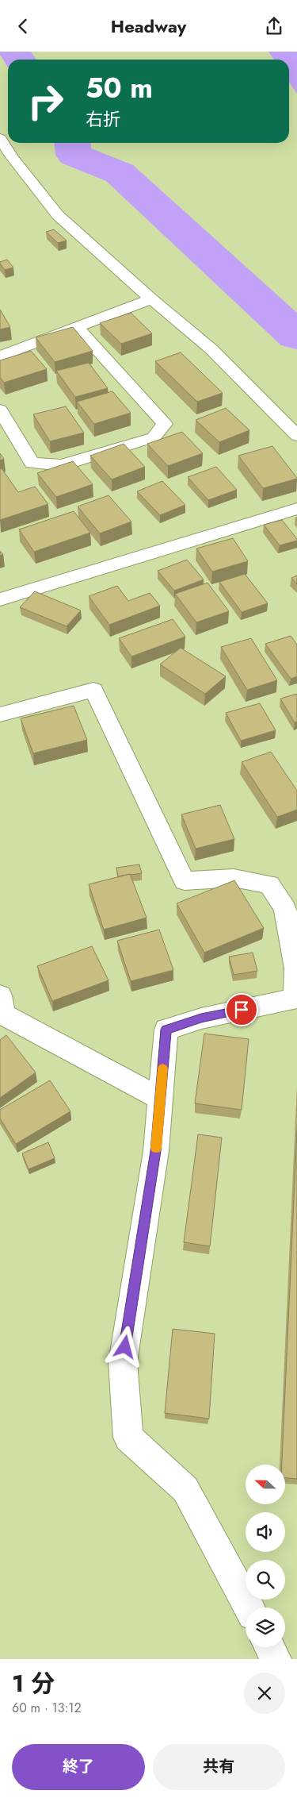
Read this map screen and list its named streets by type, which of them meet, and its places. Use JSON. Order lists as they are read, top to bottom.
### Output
{
  "north": "left",
  "page": {
    "header": "Headway",
    "turn": ["50 m", "右折"],
    "heading": ["1 分", "60 m · 13:12"],
    "buttons": ["終了", "共有"]
  }
}
